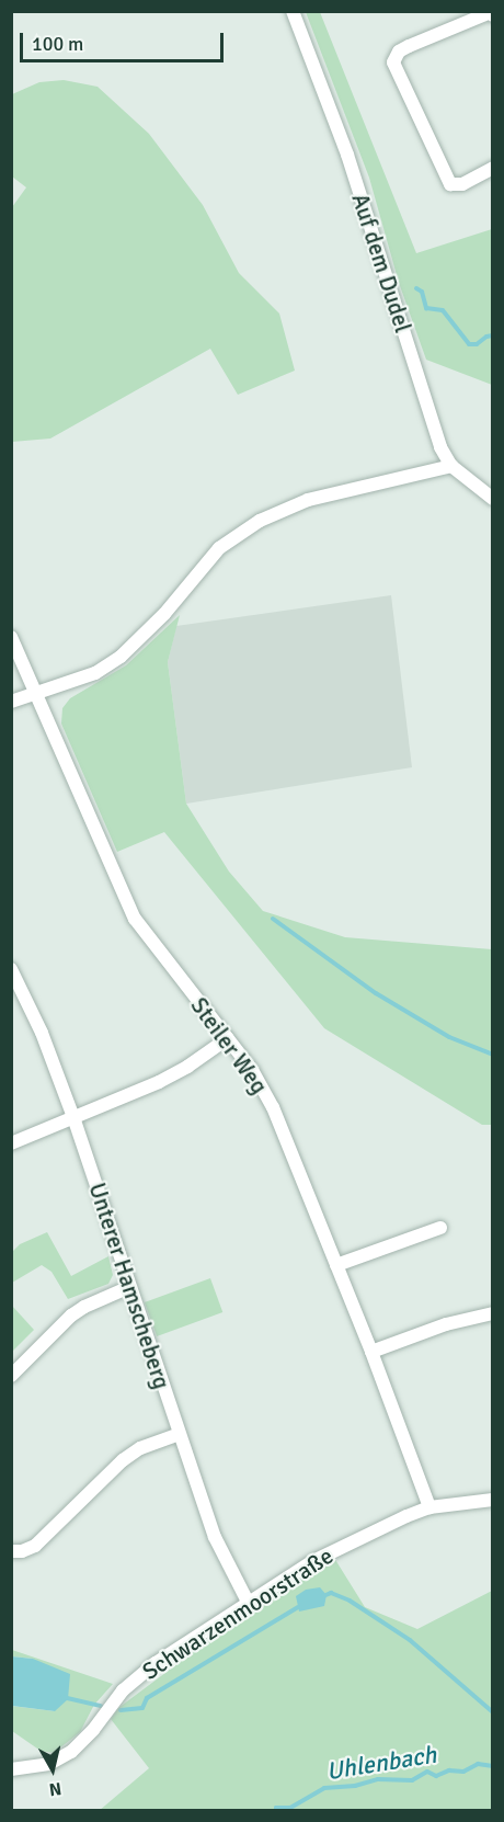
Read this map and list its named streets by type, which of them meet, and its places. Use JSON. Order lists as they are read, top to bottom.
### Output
{
  "streets": {
    "street": [
      "Auf dem Dudel",
      "Steiler Weg",
      "Unterer Hamscheberg",
      "Schwarzenmoorstraße"
    ]
  },
  "crossings": [
    ["Steiler Weg", "Schwarzenmoorstraße"],
    ["Unterer Hamscheberg", "Schwarzenmoorstraße"]
  ],
  "water": ["Uhlenbach"],
  "scale_bar": "100 m",
  "north": "bottom"
}
